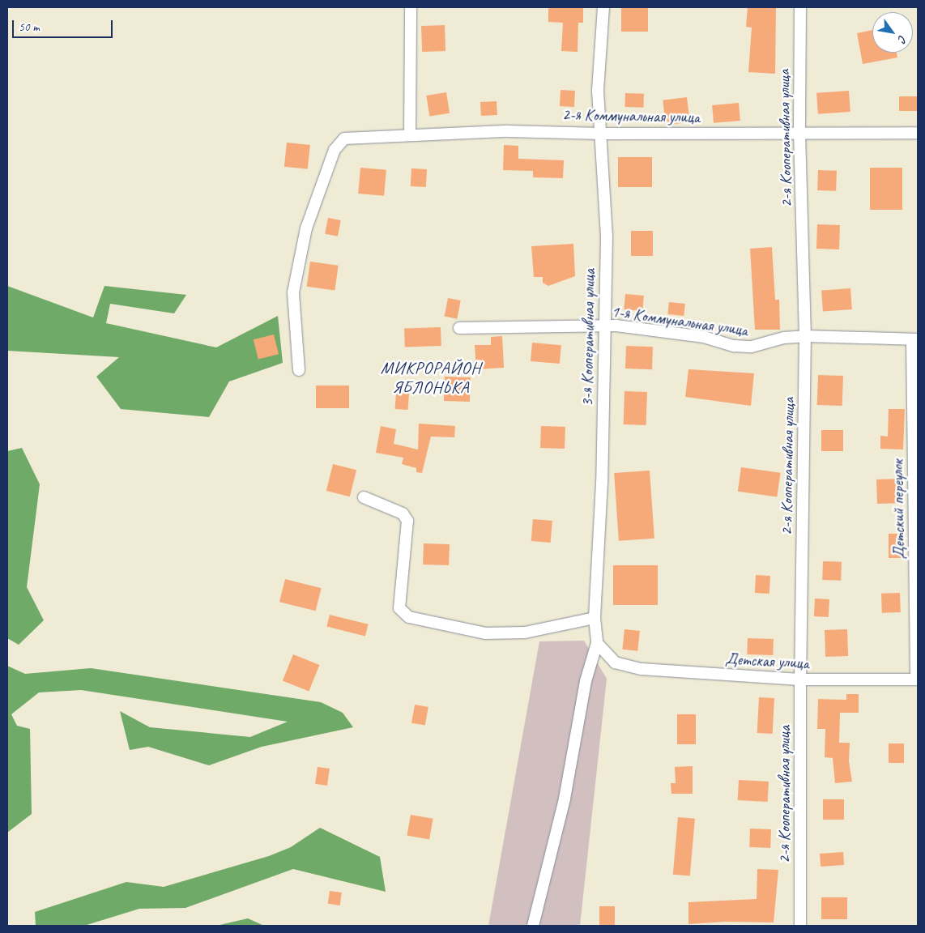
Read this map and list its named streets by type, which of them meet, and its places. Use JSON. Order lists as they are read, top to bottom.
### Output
{
  "streets": {
    "street": [
      "2-я Коммунальная улица",
      "2-я Кооперативная улица",
      "1-я Коммунальная улица",
      "3-я Кооперативная улица",
      "Детский переулок",
      "Детская улица"
    ]
  },
  "crossings": [
    ["2-я Коммунальная улица", "2-я Кооперативная улица"],
    ["2-я Коммунальная улица", "3-я Кооперативная улица"],
    ["2-я Кооперативная улица", "1-я Коммунальная улица"],
    ["2-я Кооперативная улица", "Детская улица"],
    ["1-я Коммунальная улица", "3-я Кооперативная улица"],
    ["1-я Коммунальная улица", "Детский переулок"],
    ["3-я Кооперативная улица", "Детская улица"],
    ["Детский переулок", "Детская улица"]
  ],
  "districts": ["МИКРОРАЙОН ЯБЛОНЬКА"],
  "scale_bar": "50 m",
  "north": "bottom right"
}
